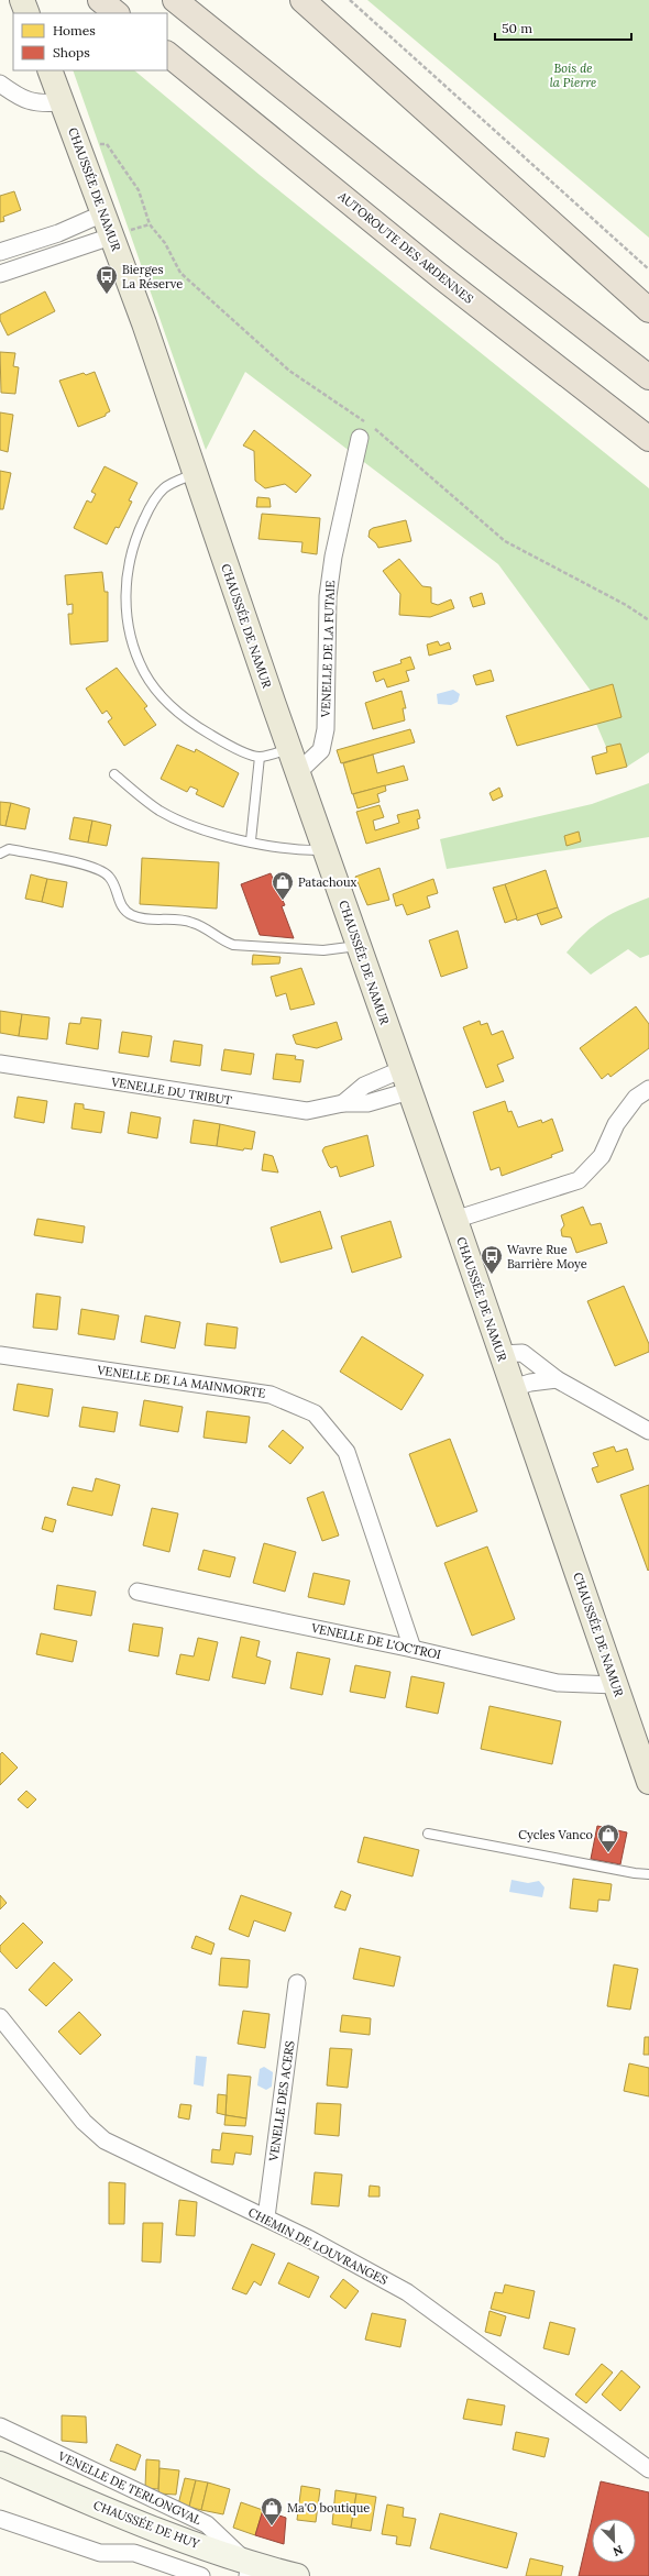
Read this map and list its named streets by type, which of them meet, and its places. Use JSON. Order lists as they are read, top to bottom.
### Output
{
  "streets": {
    "highway": ["AUTOROUTE DES ARDENNES"],
    "main road": ["CHAUSSÉE DE NAMUR", "CHAUSSÉE DE HUY"],
    "street": [
      "VENELLE DE LA FUTAIE",
      "VENELLE DU TRIBUT",
      "VENELLE DE LA MAINMORTE",
      "VENELLE DE L'OCTROI",
      "VENELLE DES ACERS",
      "CHEMIN DE LOUVRANGES",
      "VENELLE DE TERLONGVAL"
    ]
  },
  "crossings": [
    ["CHAUSSÉE DE NAMUR", "VENELLE DE LA FUTAIE"],
    ["CHAUSSÉE DE NAMUR", "VENELLE DU TRIBUT"],
    ["CHAUSSÉE DE NAMUR", "VENELLE DE L'OCTROI"],
    ["VENELLE DE LA MAINMORTE", "VENELLE DE L'OCTROI"],
    ["VENELLE DES ACERS", "CHEMIN DE LOUVRANGES"],
    ["VENELLE DE TERLONGVAL", "CHAUSSÉE DE HUY"]
  ],
  "parks": ["Bois de la Pierre"],
  "places": {
    "bus stop": ["Bierges La Réserve", "Wavre Rue Barrière Moye"],
    "shop": ["Patachoux", "Cycles Vanco", "Ma'O boutique"]
  },
  "legend": ["Homes", "Shops"],
  "scale_bar": "50 m",
  "north": "bottom right"
}
